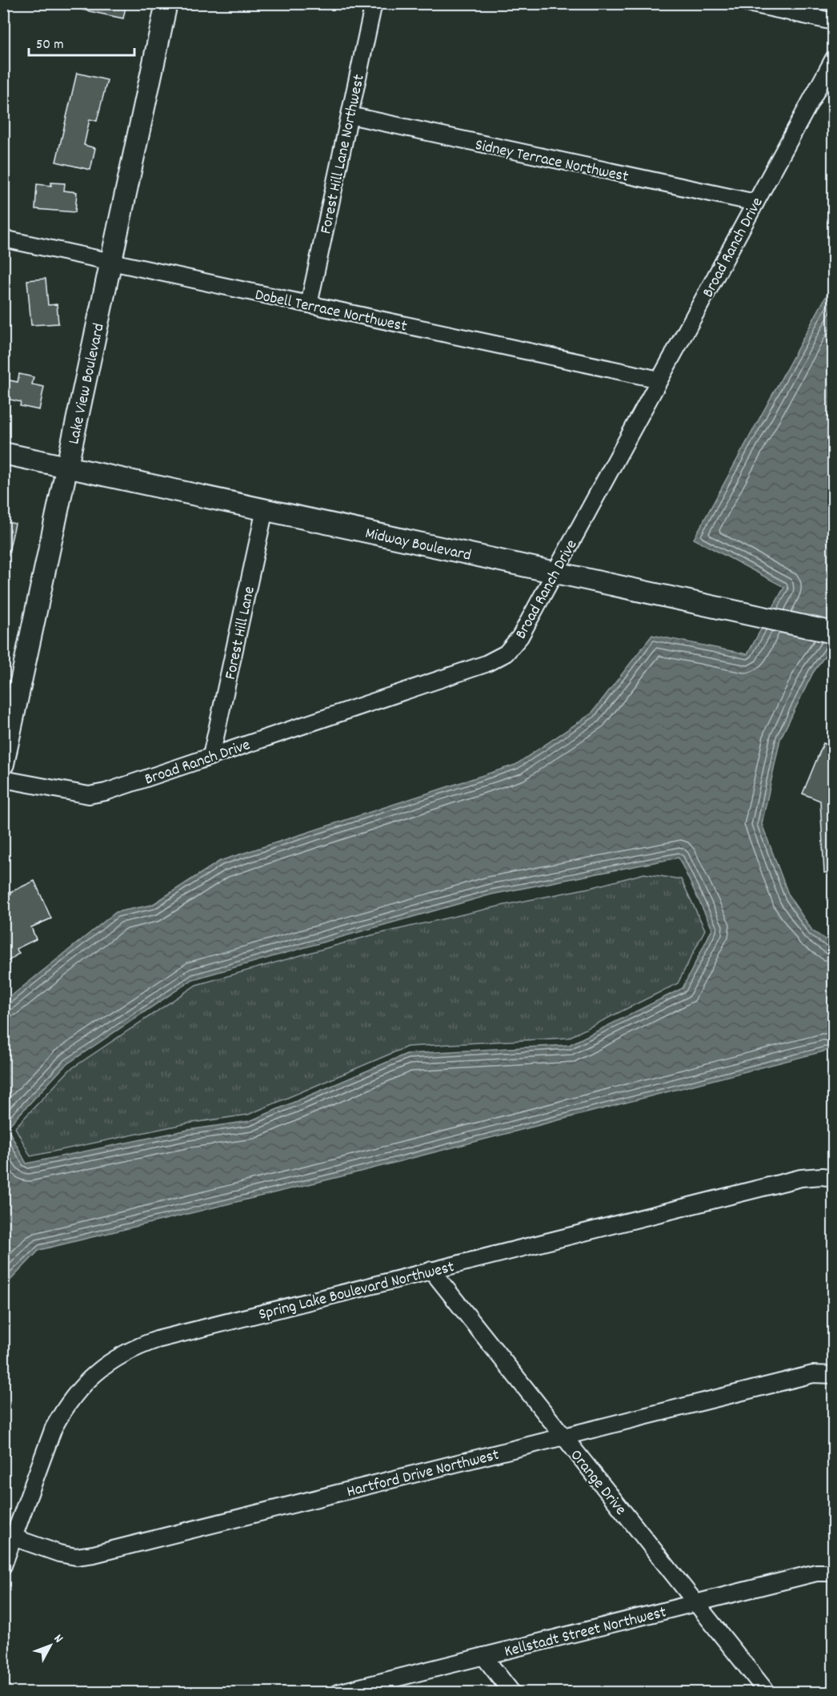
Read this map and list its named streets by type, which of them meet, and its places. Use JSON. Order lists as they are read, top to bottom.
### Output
{
  "streets": {
    "street": [
      "Forest Hill Lane Northwest",
      "Sidney Terrace Northwest",
      "Broad Ranch Drive",
      "Dobell Terrace Northwest",
      "Lake View Boulevard",
      "Midway Boulevard",
      "Forest Hill Lane",
      "Spring Lake Boulevard Northwest",
      "Hartford Drive Northwest",
      "Orange Drive",
      "Kellstadt Street Northwest"
    ]
  },
  "crossings": [
    ["Forest Hill Lane Northwest", "Sidney Terrace Northwest"],
    ["Forest Hill Lane Northwest", "Dobell Terrace Northwest"],
    ["Sidney Terrace Northwest", "Broad Ranch Drive"],
    ["Broad Ranch Drive", "Dobell Terrace Northwest"],
    ["Broad Ranch Drive", "Midway Boulevard"],
    ["Broad Ranch Drive", "Forest Hill Lane"],
    ["Dobell Terrace Northwest", "Lake View Boulevard"],
    ["Lake View Boulevard", "Midway Boulevard"],
    ["Midway Boulevard", "Forest Hill Lane"],
    ["Spring Lake Boulevard Northwest", "Hartford Drive Northwest"],
    ["Spring Lake Boulevard Northwest", "Orange Drive"],
    ["Hartford Drive Northwest", "Orange Drive"],
    ["Orange Drive", "Kellstadt Street Northwest"]
  ],
  "scale_bar": "50 m",
  "north": "top right"
}
